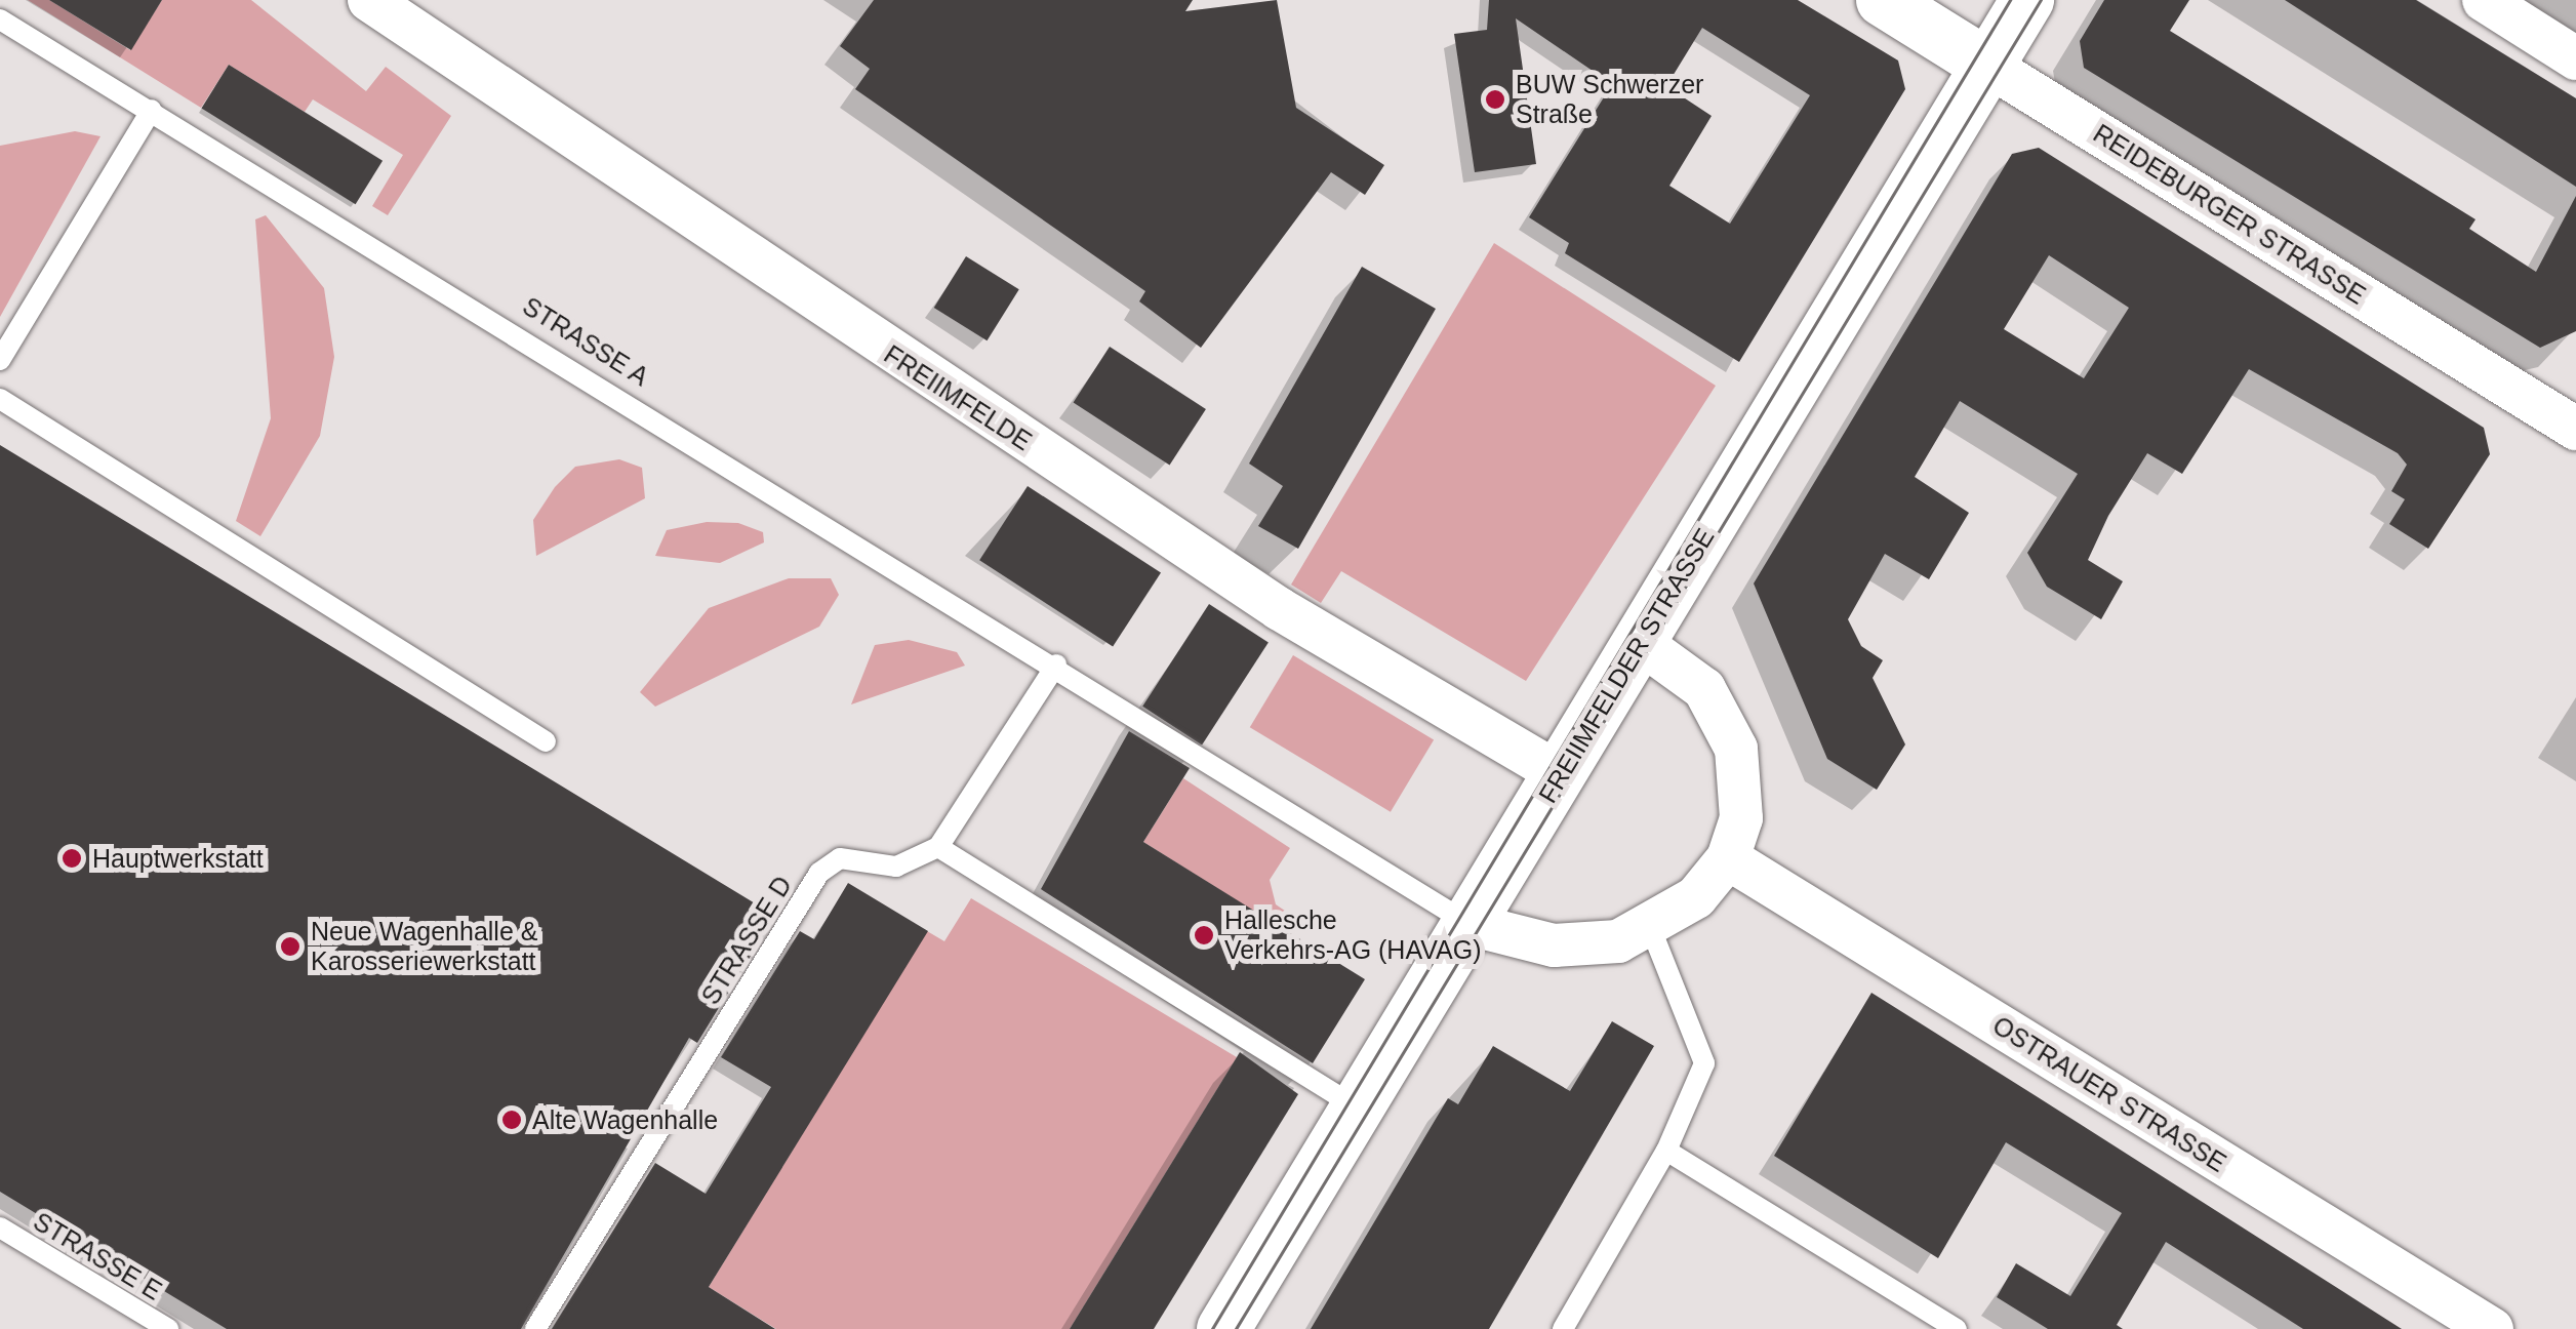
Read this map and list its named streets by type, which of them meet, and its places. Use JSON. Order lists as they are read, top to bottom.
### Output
{
  "streets": {
    "street": [
      "REIDEBURGER STRASSE",
      "FREIIMFELDE",
      "FREIIMFELDER STRASSE",
      "OSTRAUER STRASSE"
    ],
    "lane": ["STRASSE A", "STRASSE D", "STRASSE E"]
  },
  "crossings": [
    ["REIDEBURGER STRASSE", "FREIIMFELDER STRASSE"],
    ["STRASSE A", "FREIIMFELDER STRASSE"],
    ["FREIIMFELDE", "FREIIMFELDER STRASSE"]
  ],
  "places": [
    "BUW Schwerzer Straße",
    "Hauptwerkstatt",
    "Hallesche Verkehrs-AG (HAVAG)",
    "Neue Wagenhalle & Karosseriewerkstatt",
    "Alte Wagenhalle"
  ]
}
